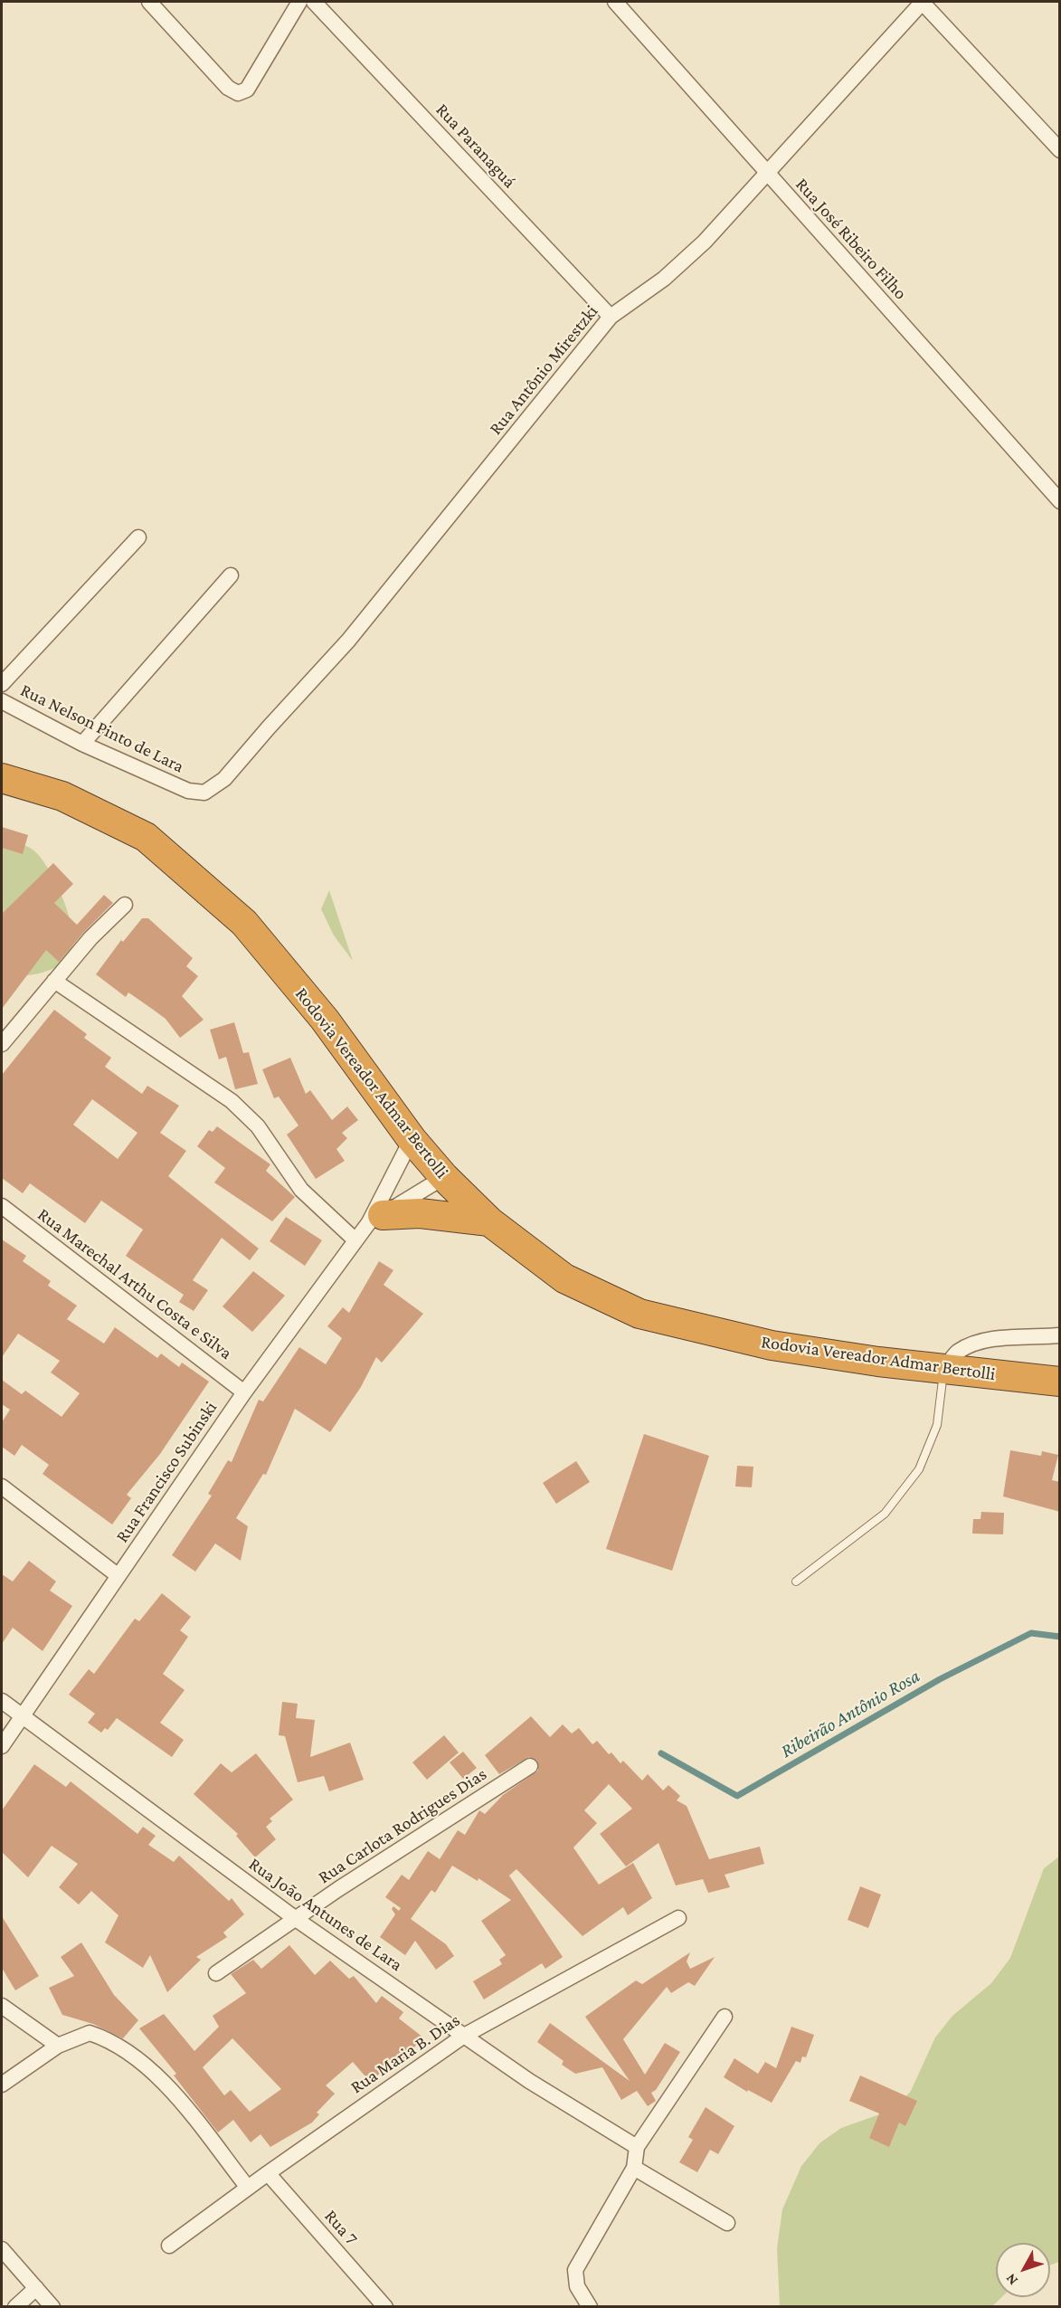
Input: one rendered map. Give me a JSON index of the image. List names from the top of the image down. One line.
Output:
{"streets":{"highway":["Rodovia Vereador Admar Bertolli"],"street":["Rua Paranaguá","Rua José Ribeiro Filho","Rua Antônio Mirestzki","Rua Nelson Pinto de Lara","Rua Marechal Arthu Costa e Silva","Rua Francisco Subinski","Rua Carlota Rodrigues Dias","Rua João Antunes de Lara","Rua Maria B. Dias","Rua 7"]},"crossings":[["Rua Paranaguá","Rua Antônio Mirestzki"],["Rua José Ribeiro Filho","Rua Antônio Mirestzki"],["Rua Antônio Mirestzki","Rua Nelson Pinto de Lara"],["Rodovia Vereador Admar Bertolli","Rua Francisco Subinski"],["Rua Marechal Arthu Costa e Silva","Rua Francisco Subinski"],["Rua Francisco Subinski","Rua João Antunes de Lara"],["Rua Carlota Rodrigues Dias","Rua João Antunes de Lara"],["Rua João Antunes de Lara","Rua Maria B. Dias"],["Rua Maria B. Dias","Rua 7"]],"water":["Ribeirão Antônio Rosa"],"north":"bottom left"}
